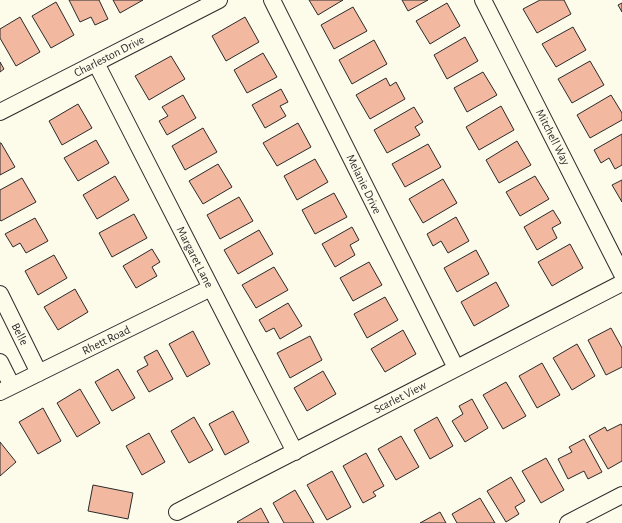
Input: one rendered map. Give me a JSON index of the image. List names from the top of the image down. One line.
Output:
{"streets":{"street":["Charleston Drive","Mitchell Way","Melanie Drive","Margaret Lane","Belle","Rhett Road","Scarlet View"]},"crossings":[["Charleston Drive","Margaret Lane"],["Melanie Drive","Scarlet View"],["Margaret Lane","Rhett Road"],["Margaret Lane","Scarlet View"],["Belle","Rhett Road"]]}
